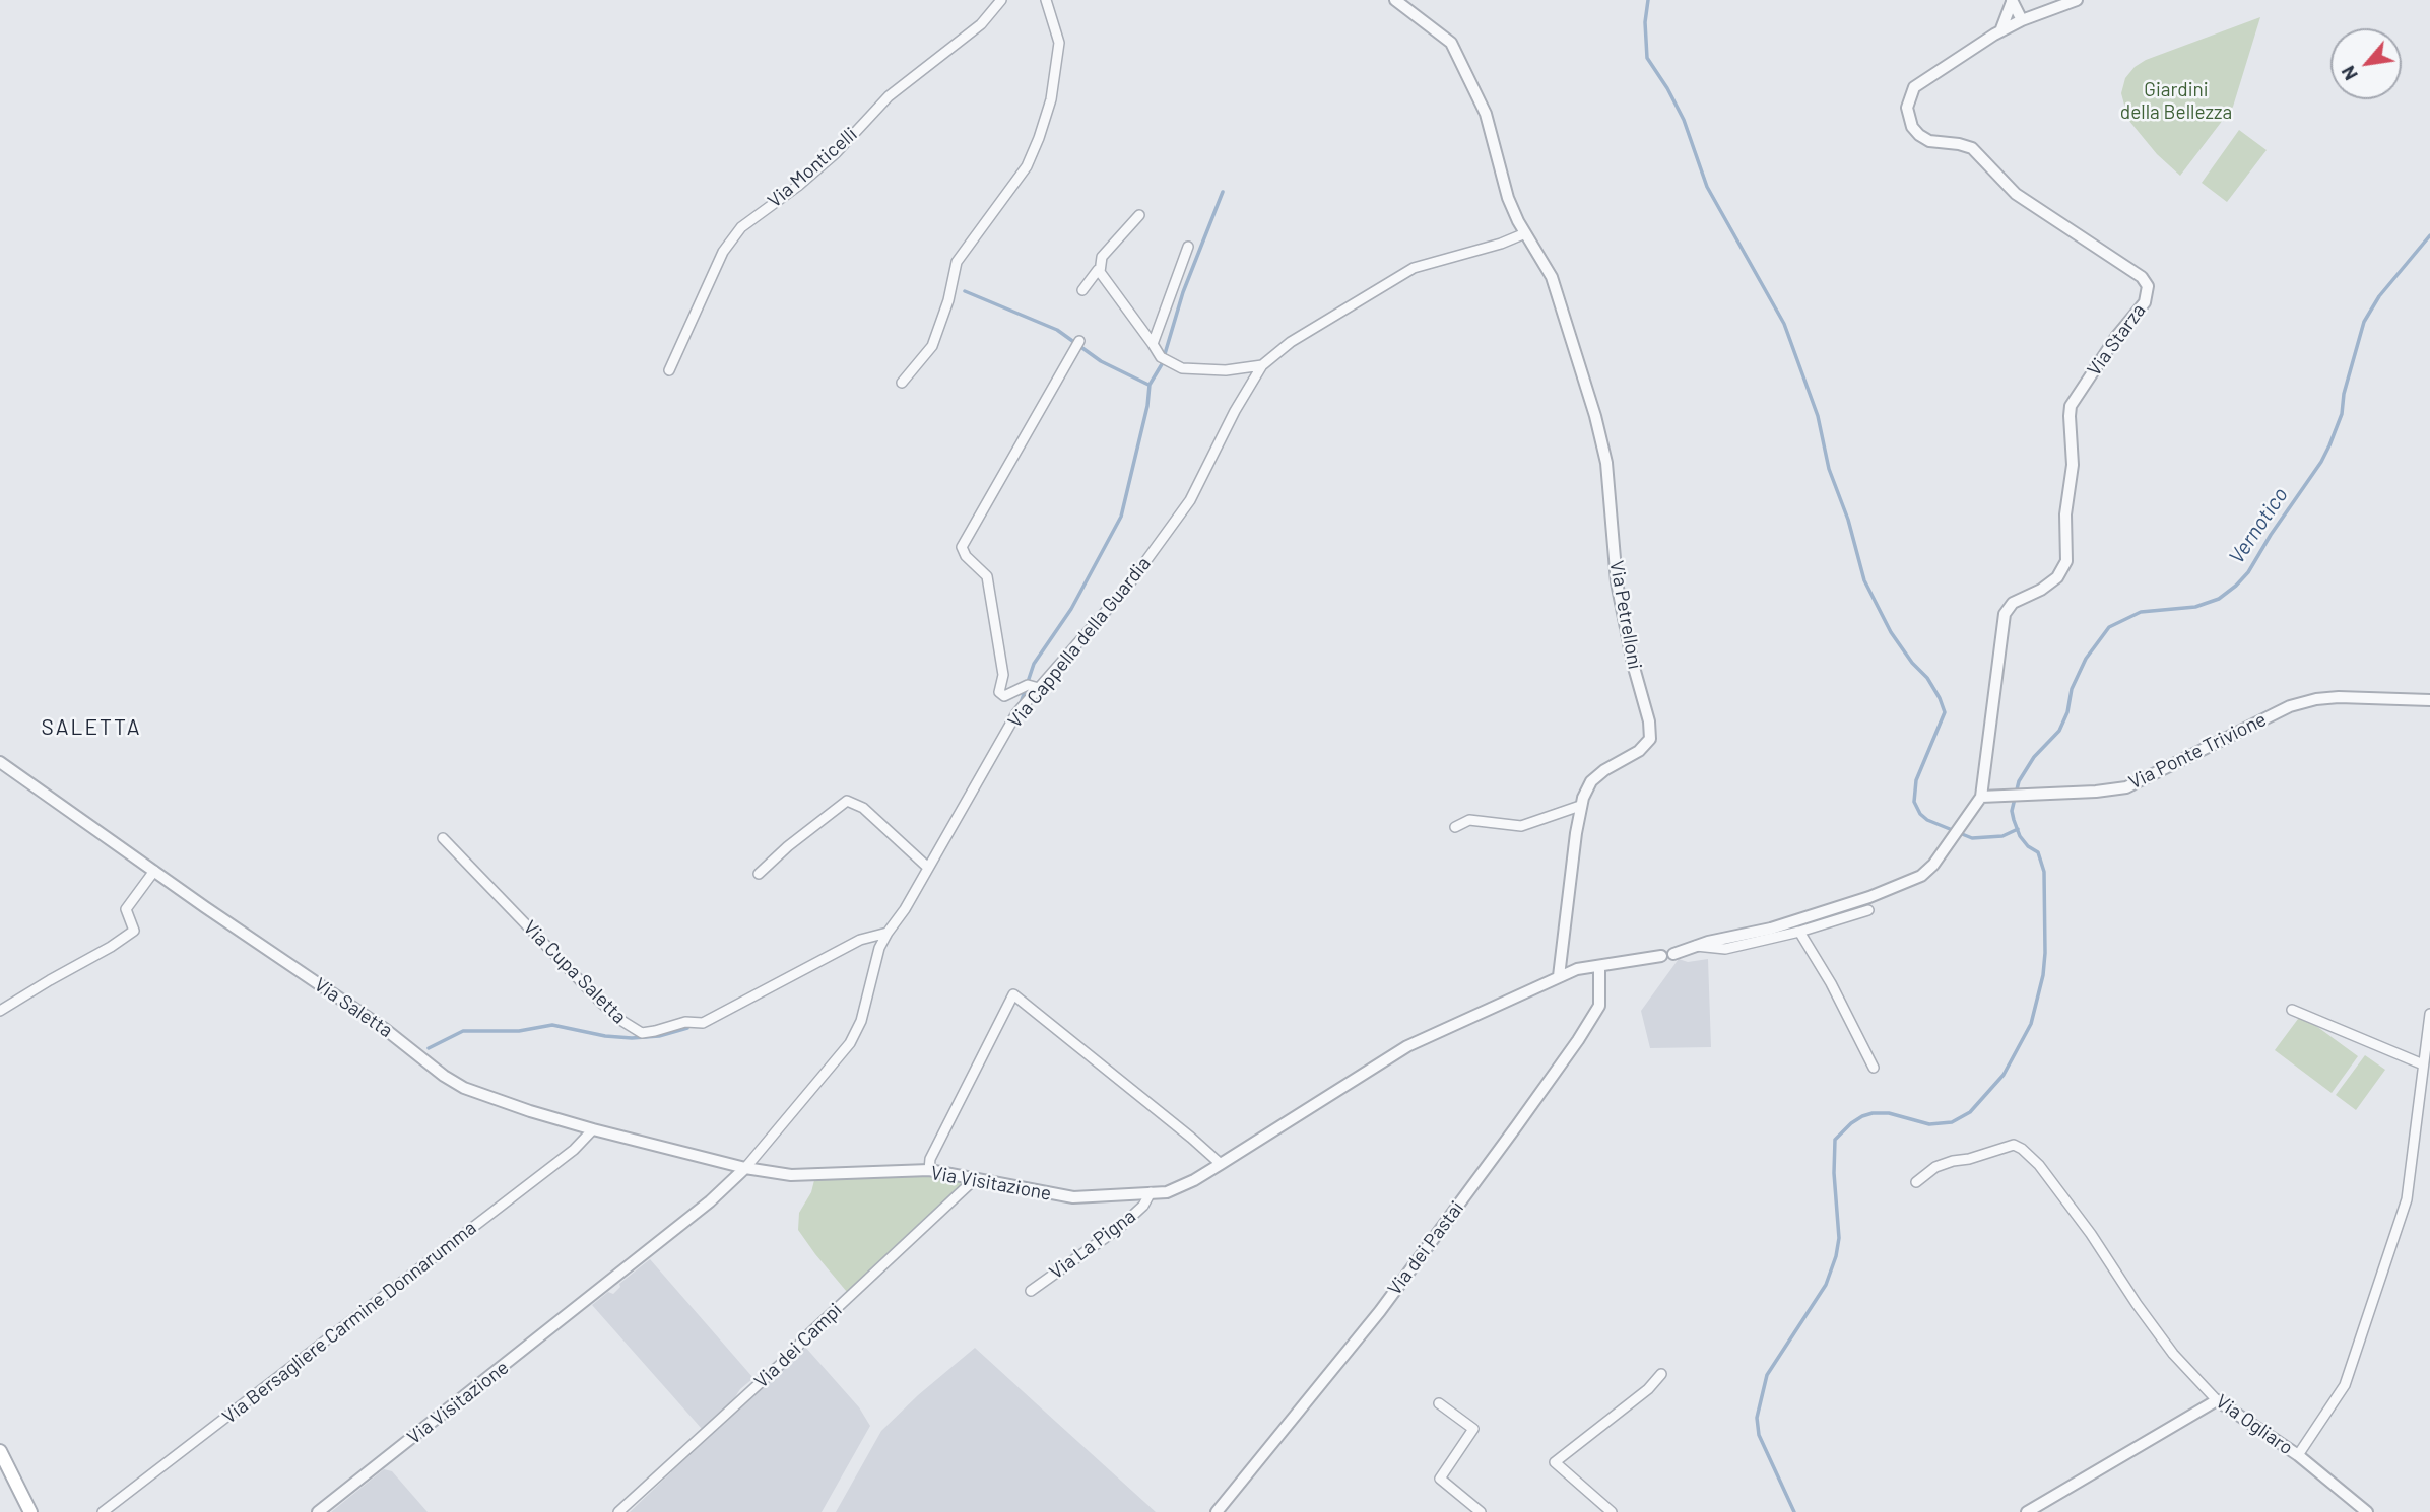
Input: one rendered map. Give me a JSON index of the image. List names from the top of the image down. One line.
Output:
{"streets":{"street":["Via Monticelli","Via Starza","Via Petrelloni","Via Cappella della Guardia","Via Ponte Trivione","Via Cupa Saletta","Via Saletta","Via Visitazione","Via La Pigna","Via dei Pastai","Via Bersagliere Carmine Donnarumma","Via dei Campi","Via Ogliaro"]},"crossings":[["Via Starza","Via Ponte Trivione"],["Via Petrelloni","Via Cappella della Guardia"],["Via Petrelloni","Via Visitazione"],["Via Cappella della Guardia","Via Cupa Saletta"],["Via Cappella della Guardia","Via Saletta"],["Via Cappella della Guardia","Via Visitazione"],["Via Saletta","Via Visitazione"],["Via Saletta","Via Bersagliere Carmine Donnarumma"],["Via Visitazione","Via La Pigna"],["Via Visitazione","Via dei Pastai"],["Via Visitazione","Via dei Campi"]],"districts":["SALETTA"],"water":["Vernotico"],"parks":["Giardini della Bellezza"],"north":"bottom left"}
